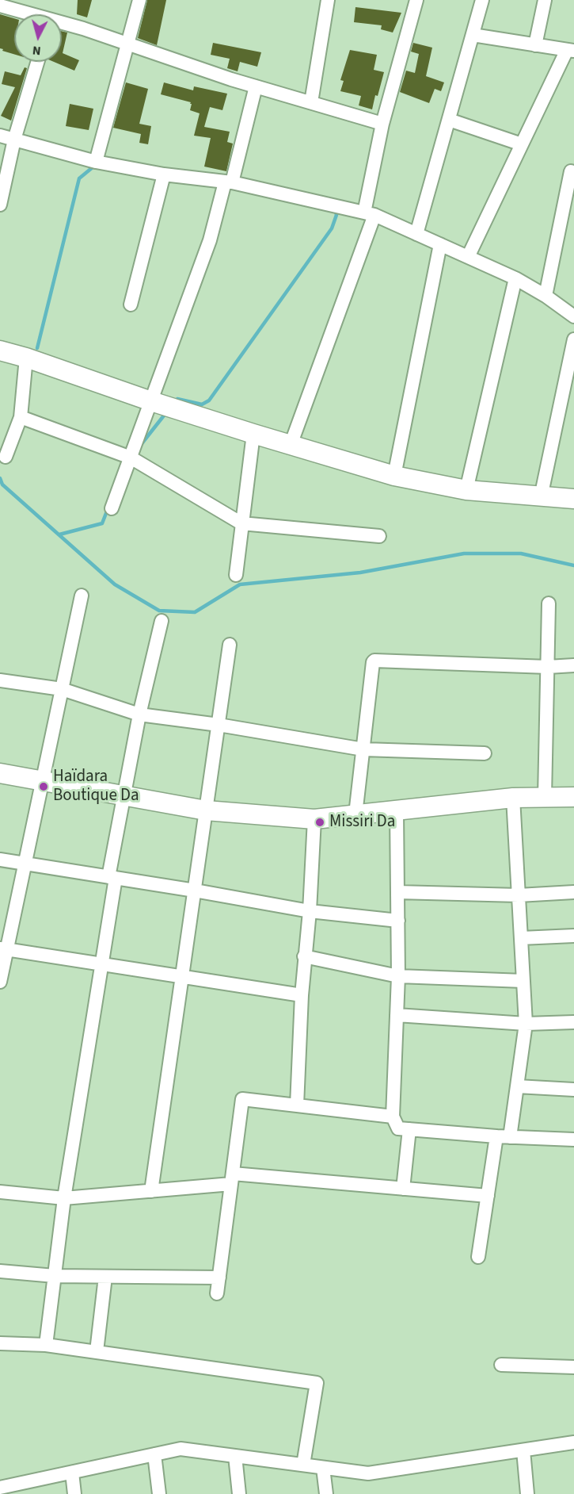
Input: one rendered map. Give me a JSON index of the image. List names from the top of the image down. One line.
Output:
{"places":["Haïdara Boutique Da","Missiri Da"],"north":"bottom"}
